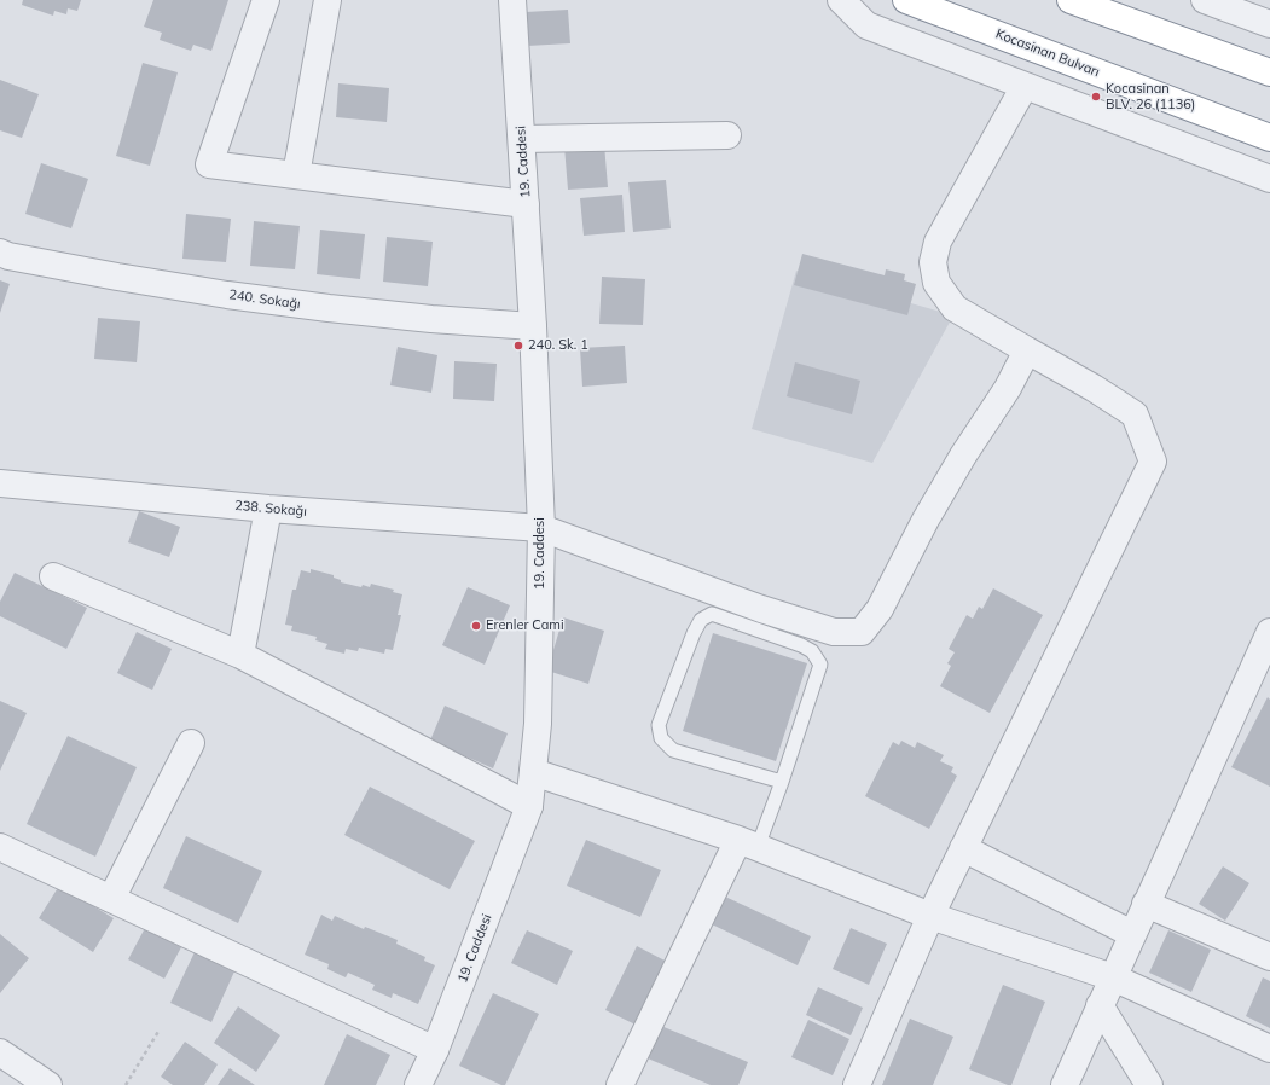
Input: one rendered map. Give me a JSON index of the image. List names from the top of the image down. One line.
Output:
{"streets":{"highway":["Kocasinan Bulvarı"],"street":["19. Caddesi","240. Sokağı","238. Sokağı"]},"crossings":[["19. Caddesi","240. Sokağı"],["19. Caddesi","238. Sokağı"]],"places":["Kocasinan BLV. 26 (1136)","240. Sk. 1","Erenler Cami"]}
